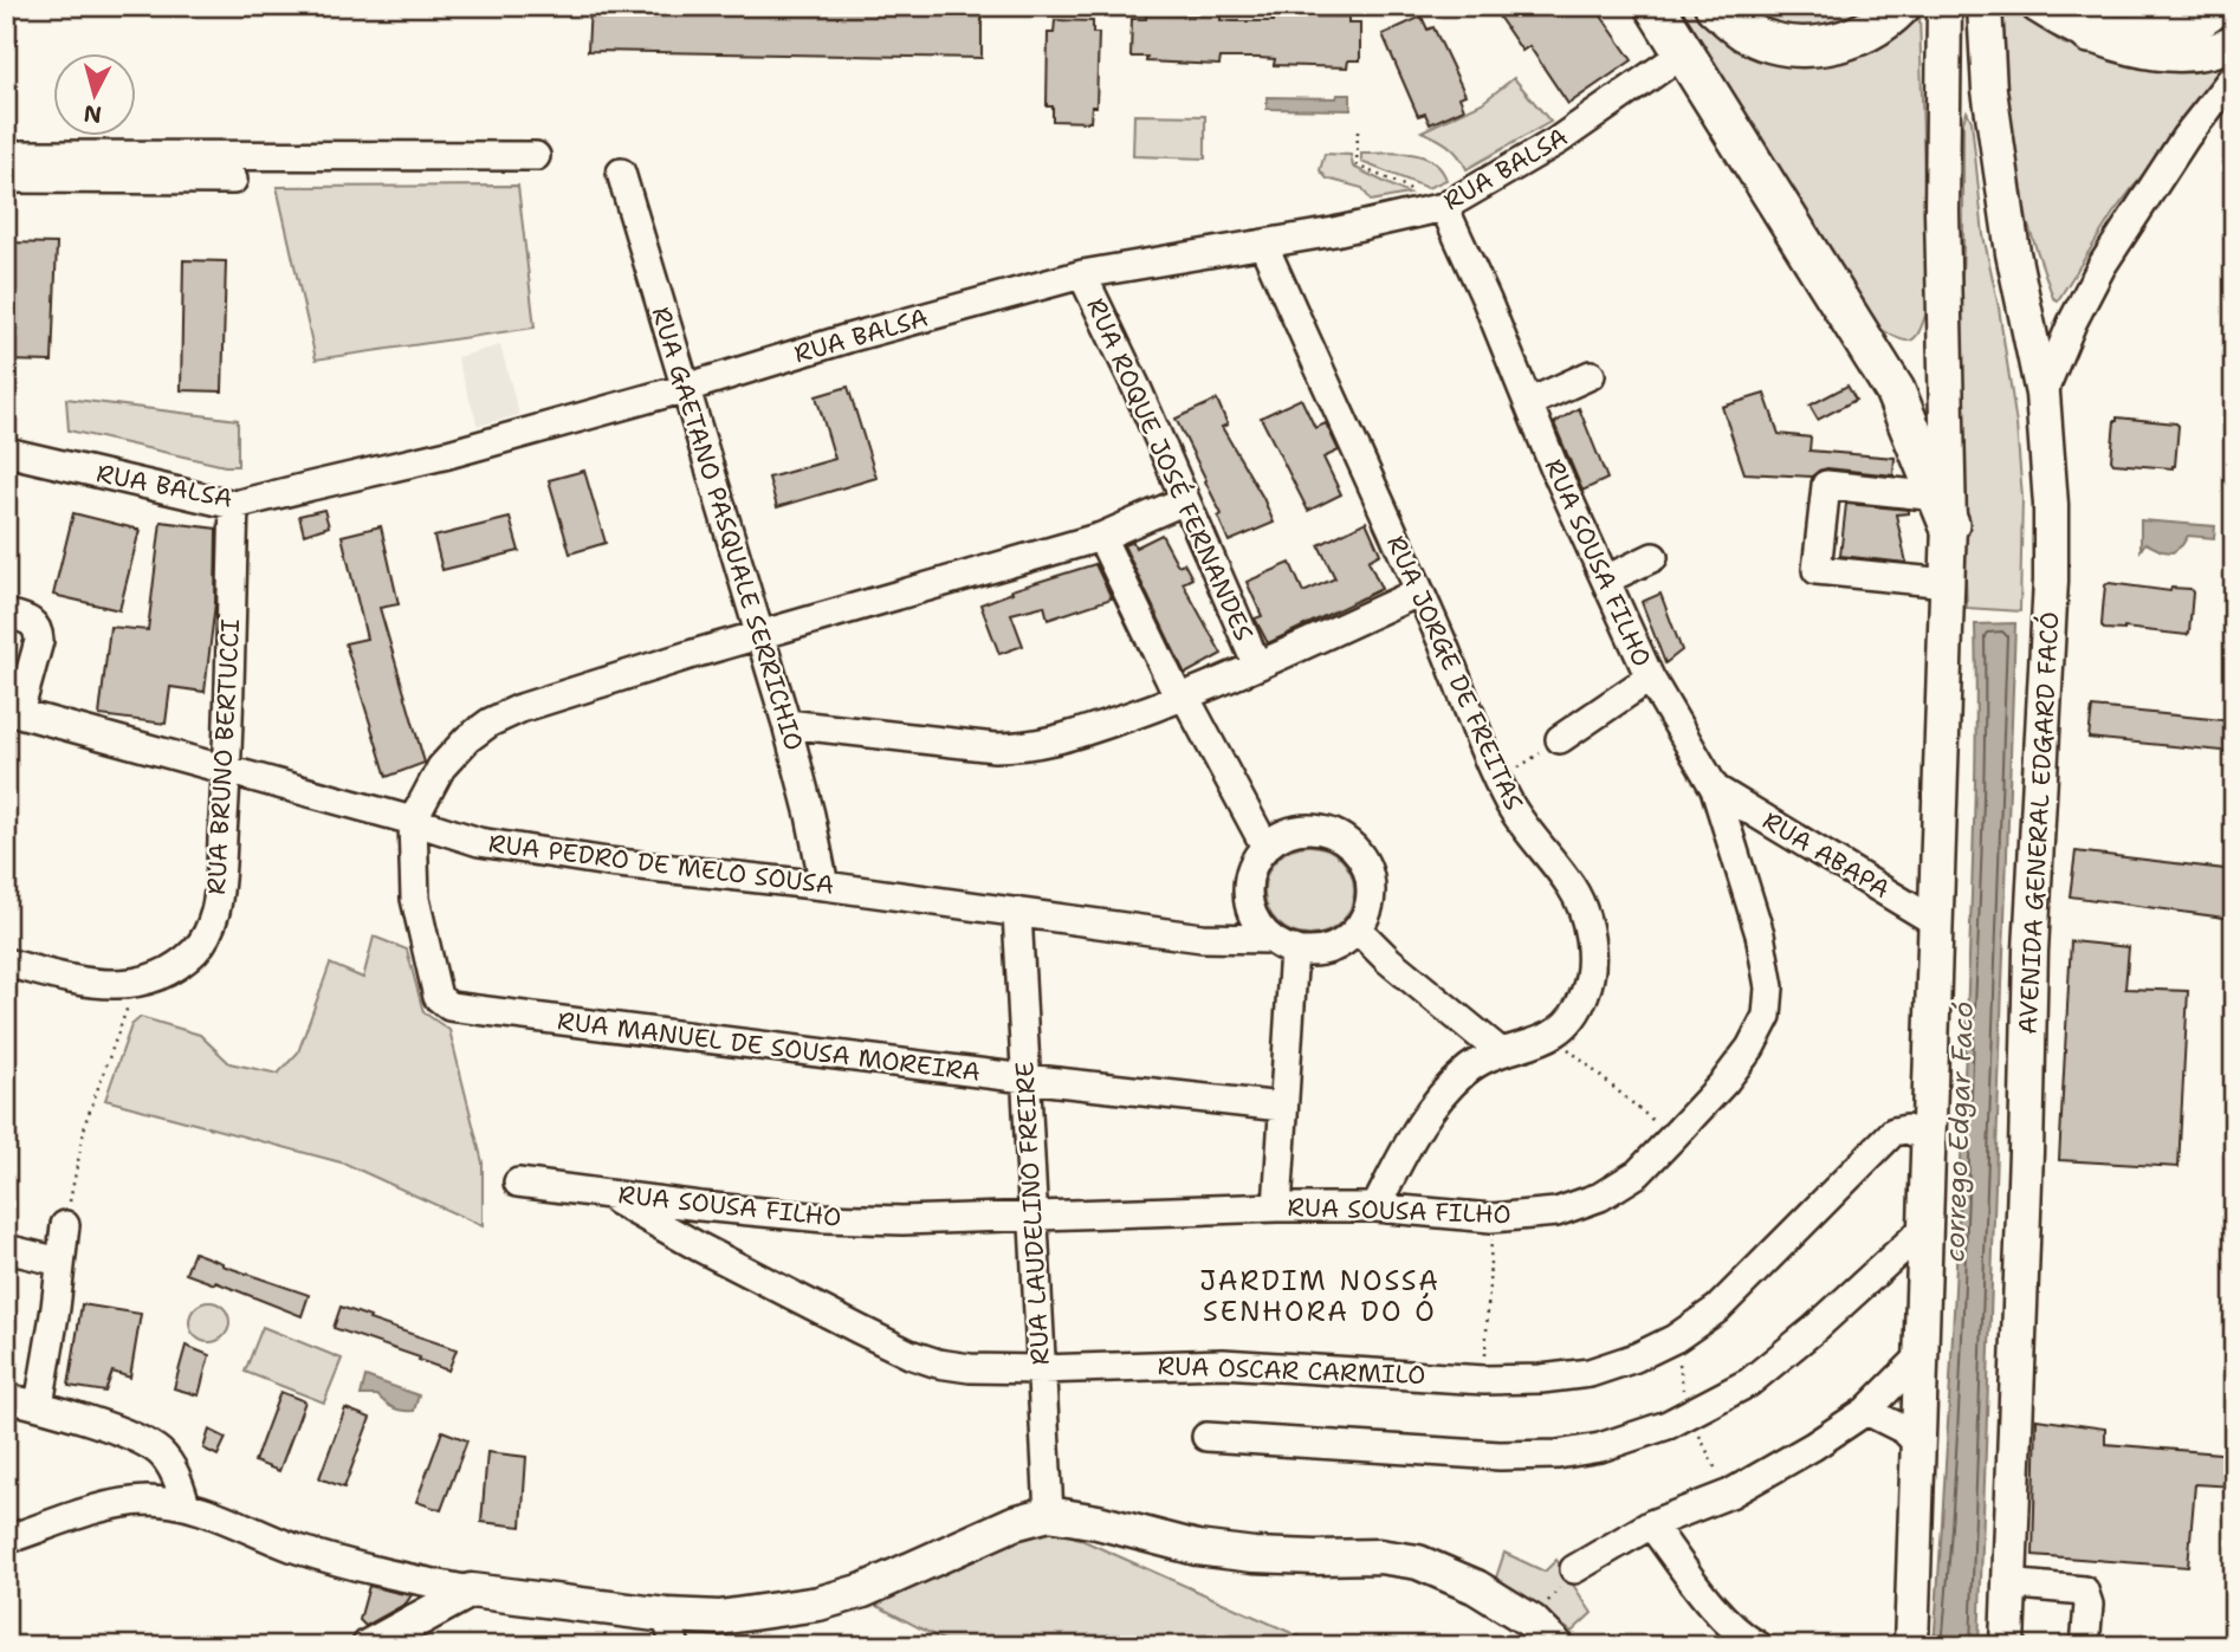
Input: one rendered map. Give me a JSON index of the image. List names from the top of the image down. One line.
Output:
{"streets":{"main road":["AVENIDA GENERAL EDGARD FACÓ"],"street":["RUA BALSA","RUA ROQUE JOSÉ FERNANDES","RUA GAETANO PASQUALE SERRICHIO","RUA SOUSA FILHO","RUA JORGE DE FREITAS","RUA BRUNO BERTUCCI","RUA ABAPA","RUA PEDRO DE MELO SOUSA","RUA MANUEL DE SOUSA MOREIRA","RUA LAUDELINO FREIRE","RUA OSCAR CARMILO"]},"crossings":[["RUA BALSA","RUA ROQUE JOSÉ FERNANDES"],["RUA BALSA","RUA GAETANO PASQUALE SERRICHIO"],["RUA BALSA","RUA SOUSA FILHO"],["RUA BALSA","RUA JORGE DE FREITAS"],["RUA BALSA","RUA BRUNO BERTUCCI"],["RUA GAETANO PASQUALE SERRICHIO","RUA PEDRO DE MELO SOUSA"],["RUA SOUSA FILHO","RUA ABAPA"],["RUA SOUSA FILHO","RUA LAUDELINO FREIRE"],["RUA SOUSA FILHO","RUA OSCAR CARMILO"],["RUA BRUNO BERTUCCI","RUA PEDRO DE MELO SOUSA"],["RUA PEDRO DE MELO SOUSA","RUA MANUEL DE SOUSA MOREIRA"],["RUA PEDRO DE MELO SOUSA","RUA LAUDELINO FREIRE"],["RUA MANUEL DE SOUSA MOREIRA","RUA LAUDELINO FREIRE"],["RUA LAUDELINO FREIRE","RUA OSCAR CARMILO"]],"districts":["JARDIM NOSSA SENHORA DO Ó"],"water":["corrego Edgar Facó"],"north":"bottom"}
